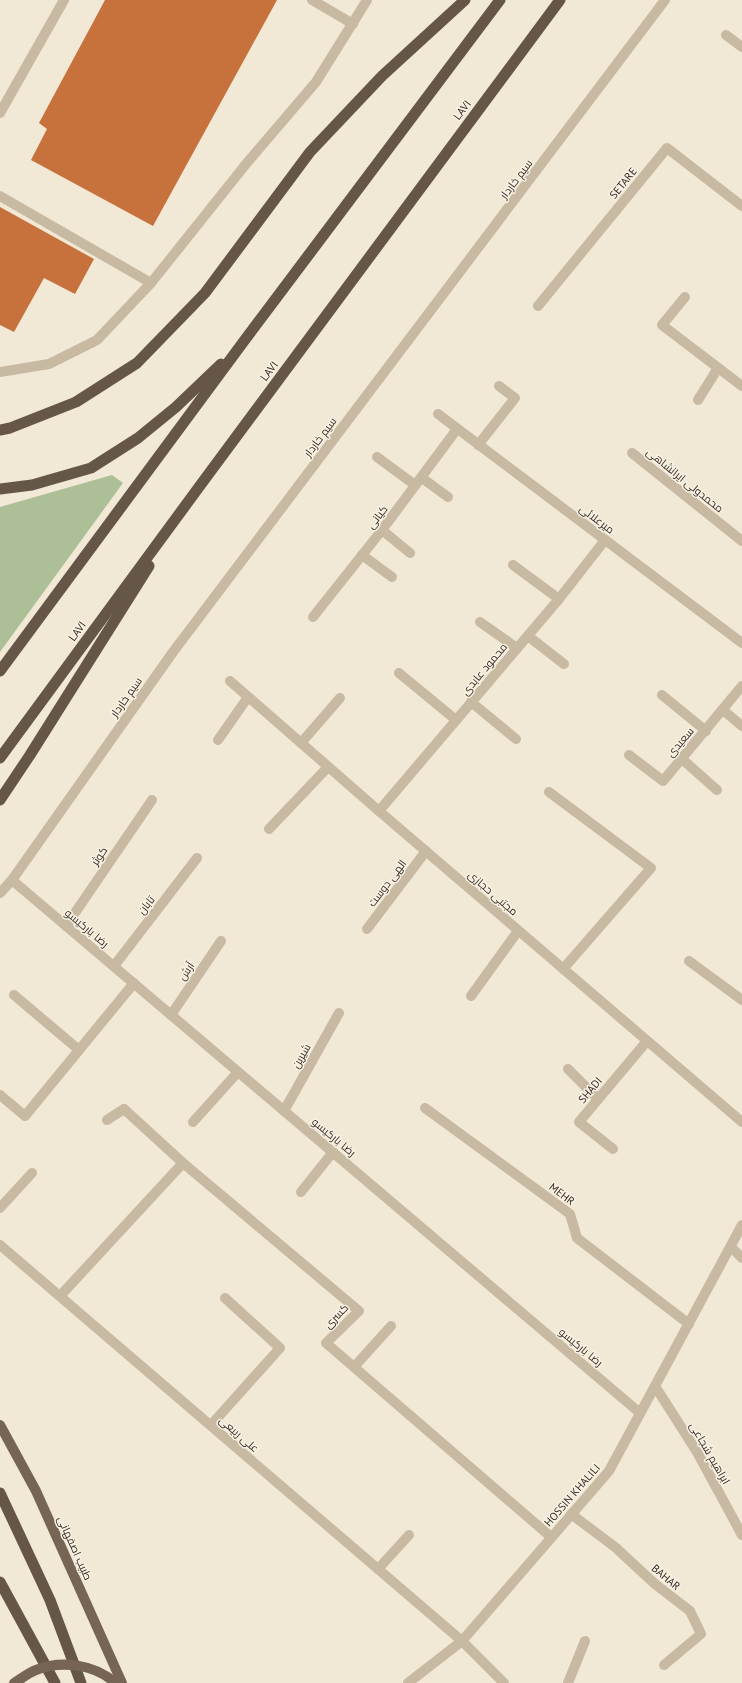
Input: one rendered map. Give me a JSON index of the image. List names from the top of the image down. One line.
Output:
{"streets":{"highway":["LAVI"],"main road":["طبیب اصفهانی"],"street":["سیم خاردار","SETARE","محمدولی ایرانشاهی","کیانی","میرعلائی","محمود عابدی","سعیدی","کوثر","الهی دوست","مجتبی حجازی","تابان","رضا بارکیسو","آرش","شیرین","SHADI","MEHR","کسری","علی ربیعی","ابراهیم شجاعی","HOSSIN KHALILI","BAHAR"]},"crossings":[["سیم خاردار","رضا بارکیسو"],["کیانی","میرعلائی"],["میرعلائی","محمود عابدی"],["محمود عابدی","مجتبی حجازی"],["کوثر","رضا بارکیسو"],["الهی دوست","مجتبی حجازی"],["مجتبی حجازی","SHADI"],["تابان","رضا بارکیسو"],["رضا بارکیسو","آرش"],["رضا بارکیسو","شیرین"],["رضا بارکیسو","HOSSIN KHALILI"],["MEHR","HOSSIN KHALILI"],["کسری","HOSSIN KHALILI"],["علی ربیعی","HOSSIN KHALILI"],["ابراهیم شجاعی","HOSSIN KHALILI"],["HOSSIN KHALILI","BAHAR"]]}
